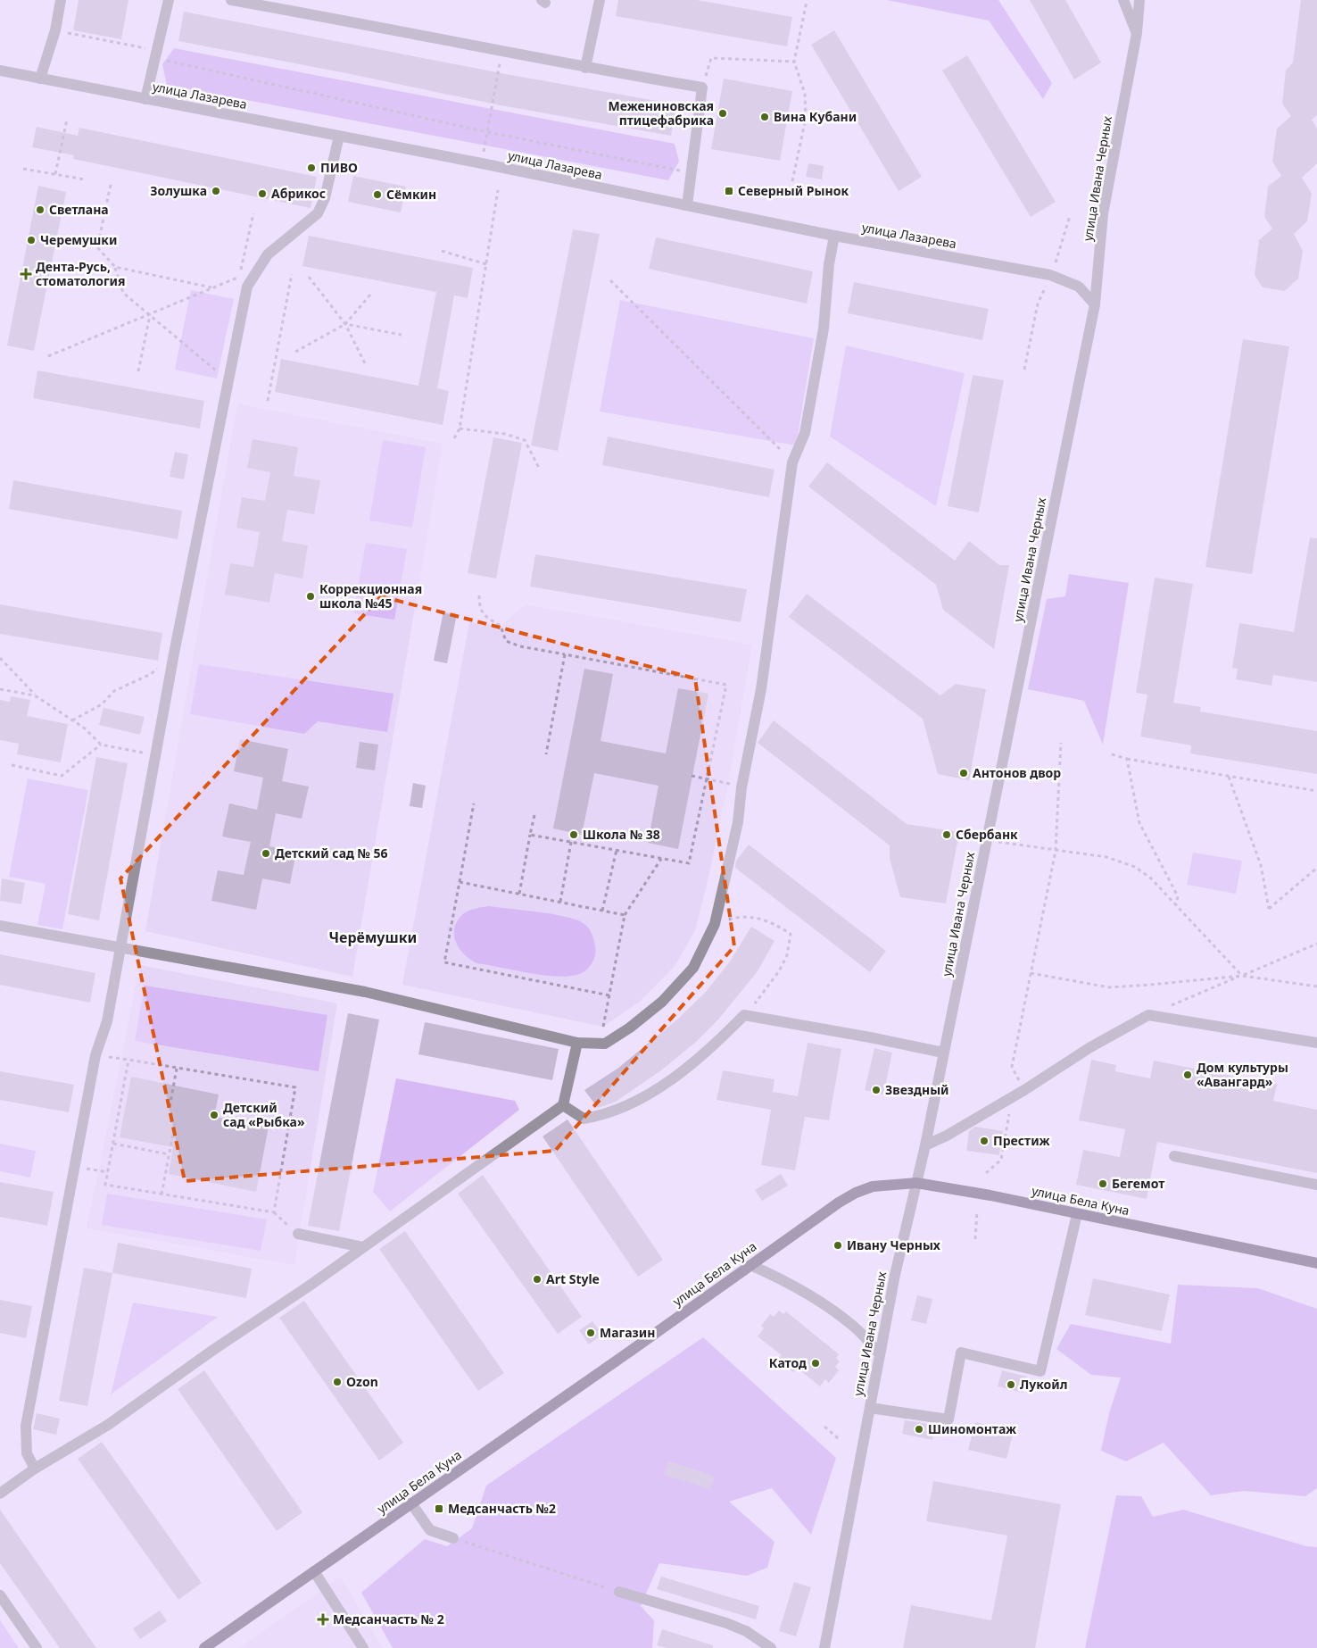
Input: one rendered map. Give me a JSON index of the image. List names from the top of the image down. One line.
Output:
{"streets":{"main road":["улица Бела Куна"],"street":["улица Лазарева","улица Ивана Черных"]},"crossings":[["улица Лазарева","улица Ивана Черных"],["улица Ивана Черных","улица Бела Куна"]],"districts":["Черёмушки"],"places":{"other":["Межениновская птицефабрика","Вина Кубани","ПИВО","Золушка","Абрикос","Сёмкин","Светлана","Черемушки","Коррекционная школа №45","Антонов двор","Школа № 38","Сбербанк","Детский сад № 56","Дом культуры «Авангард»","Звездный","Детский сад «Рыбка»","Престиж","Бегемот","Ивану Черных","Art Style","Магазин","Катод","Ozon","Лукойл","Шиномонтаж"],"transit":["Северный Рынок","Медсанчасть №2"],"health":["Дента-Русь, стоматология","Медсанчасть № 2"]}}
